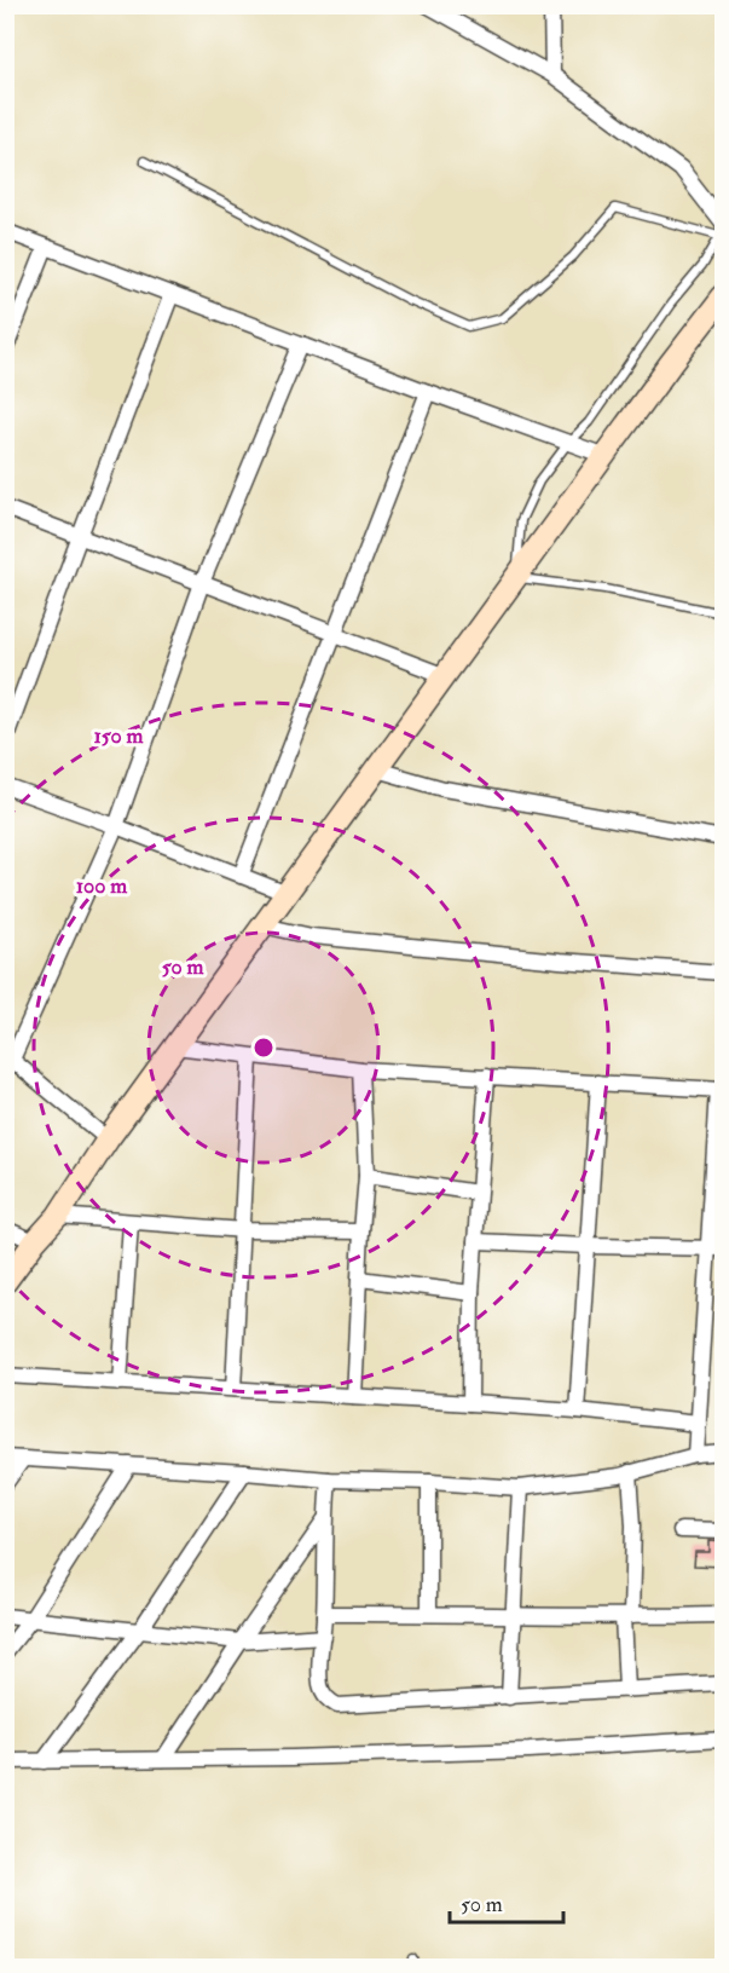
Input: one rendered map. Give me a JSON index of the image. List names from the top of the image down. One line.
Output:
{"scale_bar":"50 m","rings":["150 m","100 m","50 m"]}
